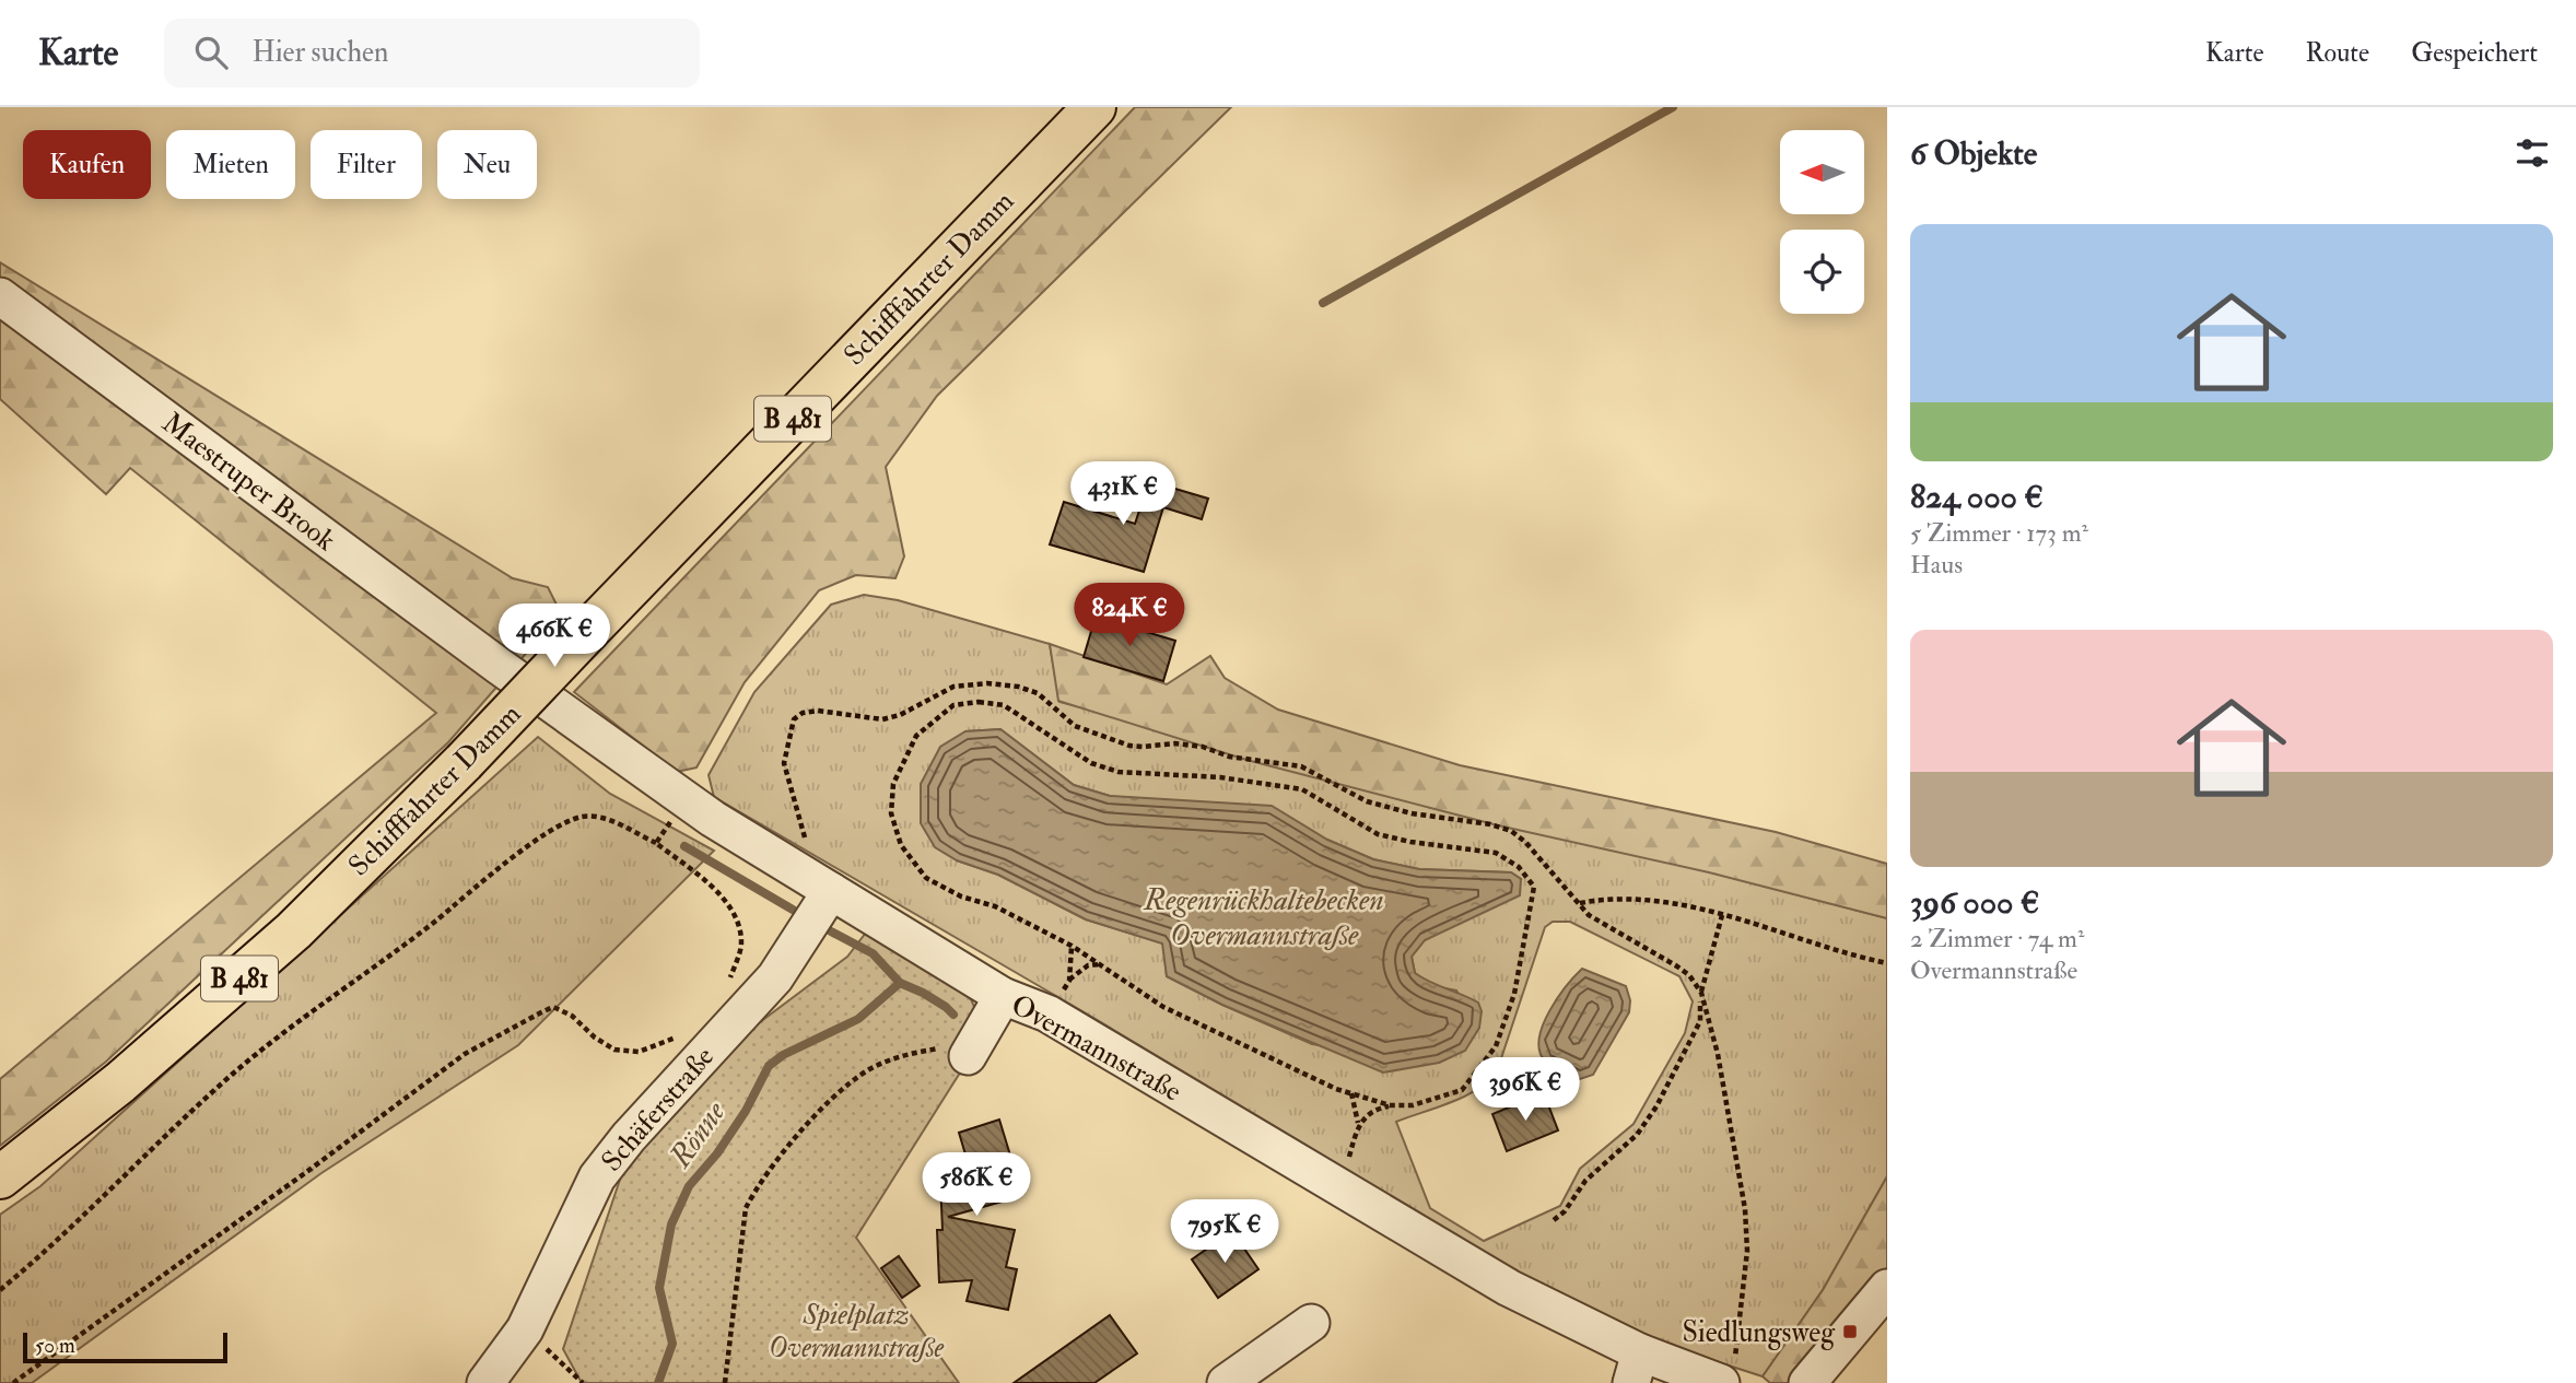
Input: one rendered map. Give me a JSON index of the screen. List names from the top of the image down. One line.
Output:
{"streets":{"main road":["Schifffahrter Damm","B 481"],"street":["Maestruper Brook","Overmannstraße","Schäferstraße"]},"crossings":[["Maestruper Brook","Overmannstraße"],["Overmannstraße","Schäferstraße"]],"water":["Regenrückhaltebecken Overmannstraße","Rönne"],"parks":["Spielplatz Overmannstraße"],"places":{"transit":["Siedlungsweg"]},"scale_bar":"50 m","north":"left","page":{"header":"Karte","search":"Hier suchen","nav":["Karte","Route","Gespeichert"],"heading":"6 Objekte","chip":["Kaufen","Mieten","Filter","Neu"],"list":[{"name":"824 000 €","note":"5 Zimmer · 173 m² · Haus"},{"name":"396 000 €","note":"2 Zimmer · 74 m² · Overmannstraße"}],"price":["431K €","824K €","466K €","396K €","586K €","795K €"],"scale":"50 m"}}
